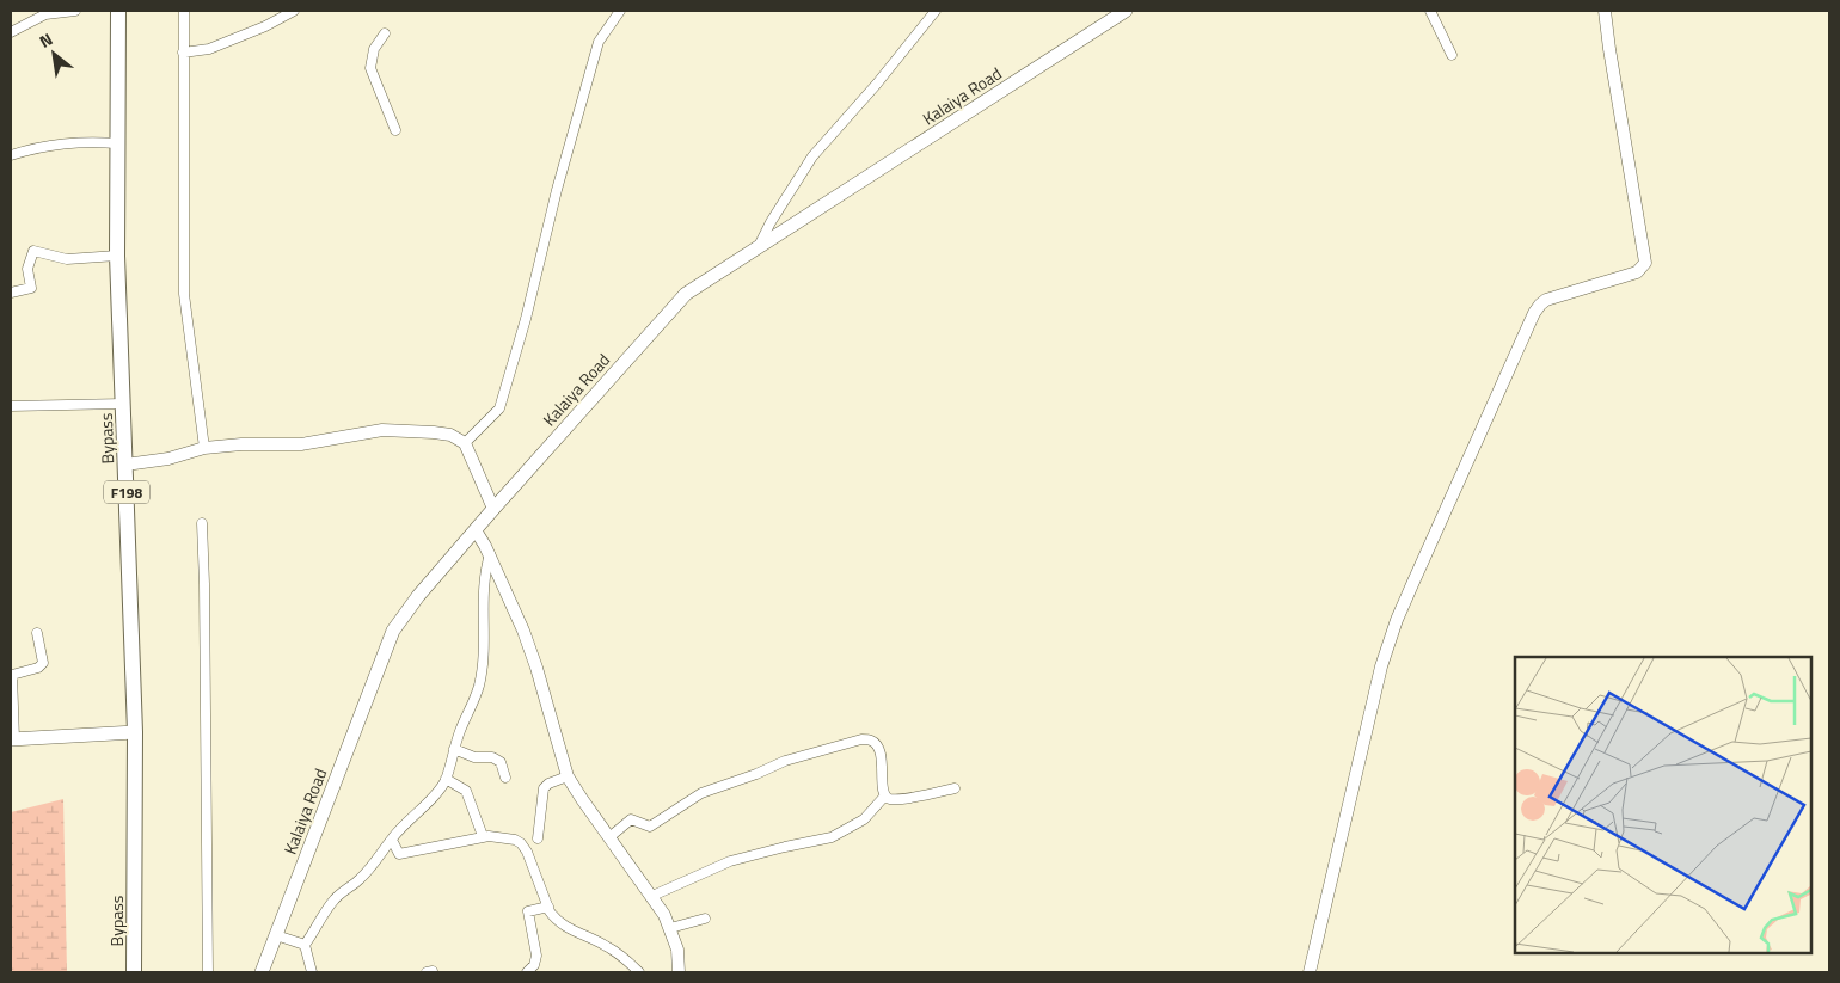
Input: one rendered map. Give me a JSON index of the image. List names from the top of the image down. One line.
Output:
{"streets":{"main road":["Kalaiya Road","Bypass","F198"]},"north":"top left"}
